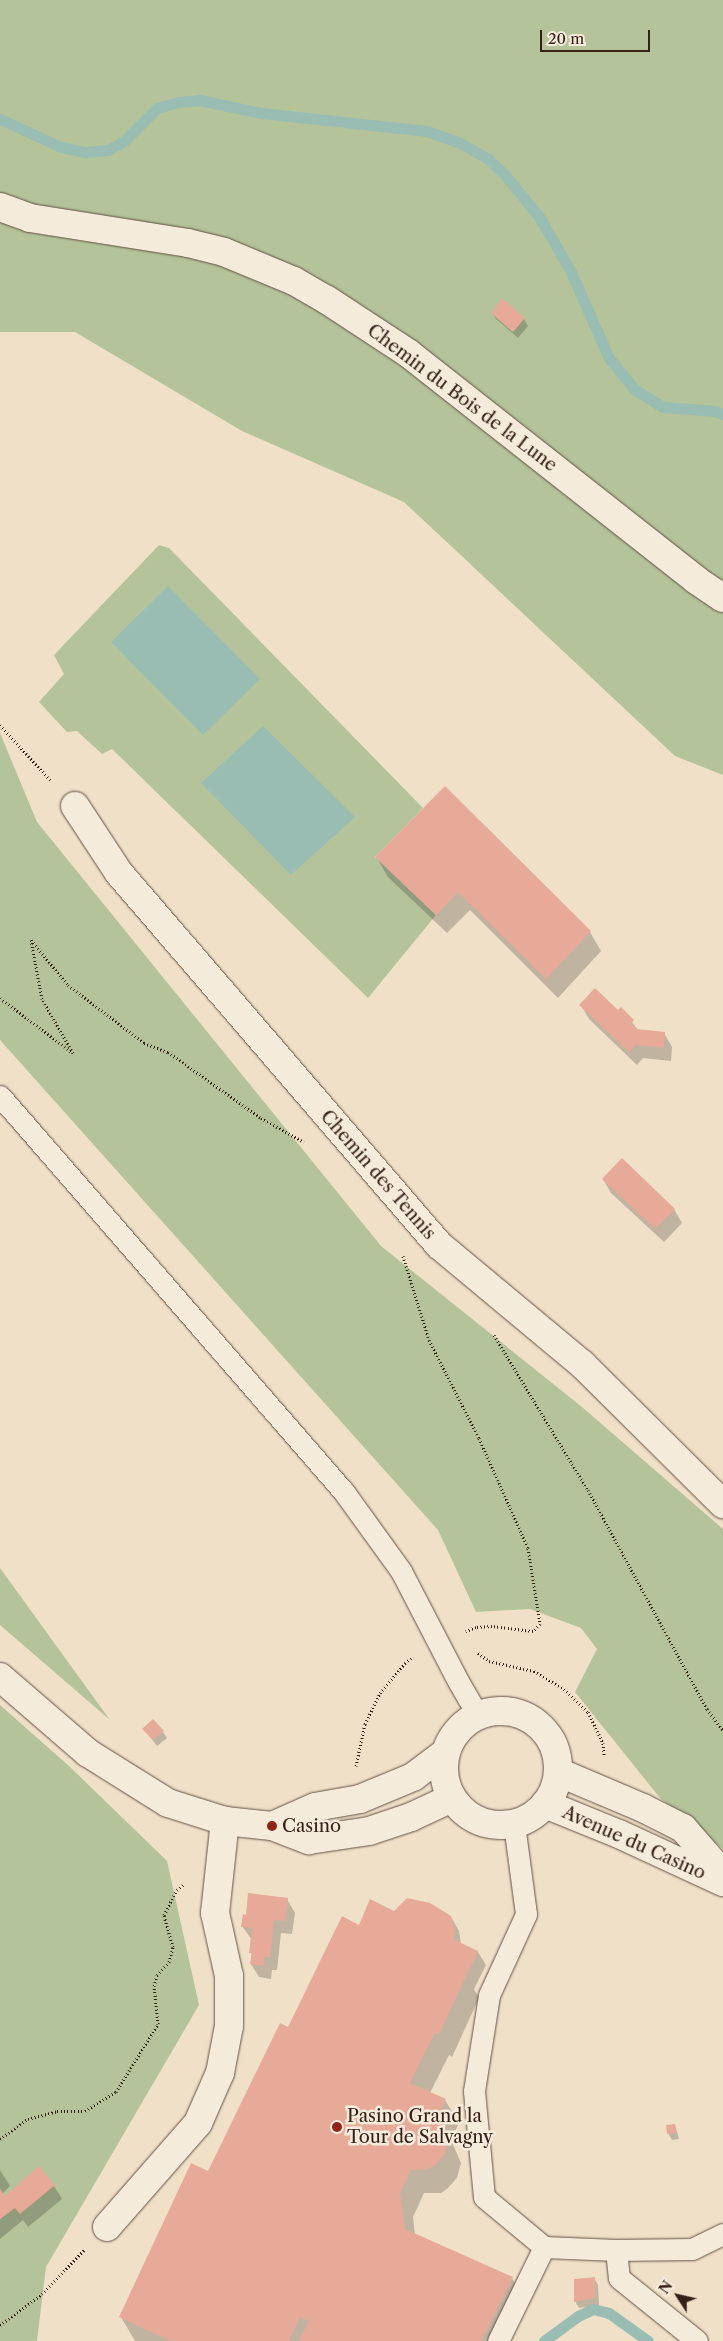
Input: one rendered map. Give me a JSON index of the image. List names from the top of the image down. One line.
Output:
{"streets":{"street":["Chemin du Bois de la Lune","Chemin des Tennis","Avenue du Casino"]},"places":["Casino","Pasino Grand la Tour de Salvagny"],"scale_bar":"20 m","north":"top left"}
